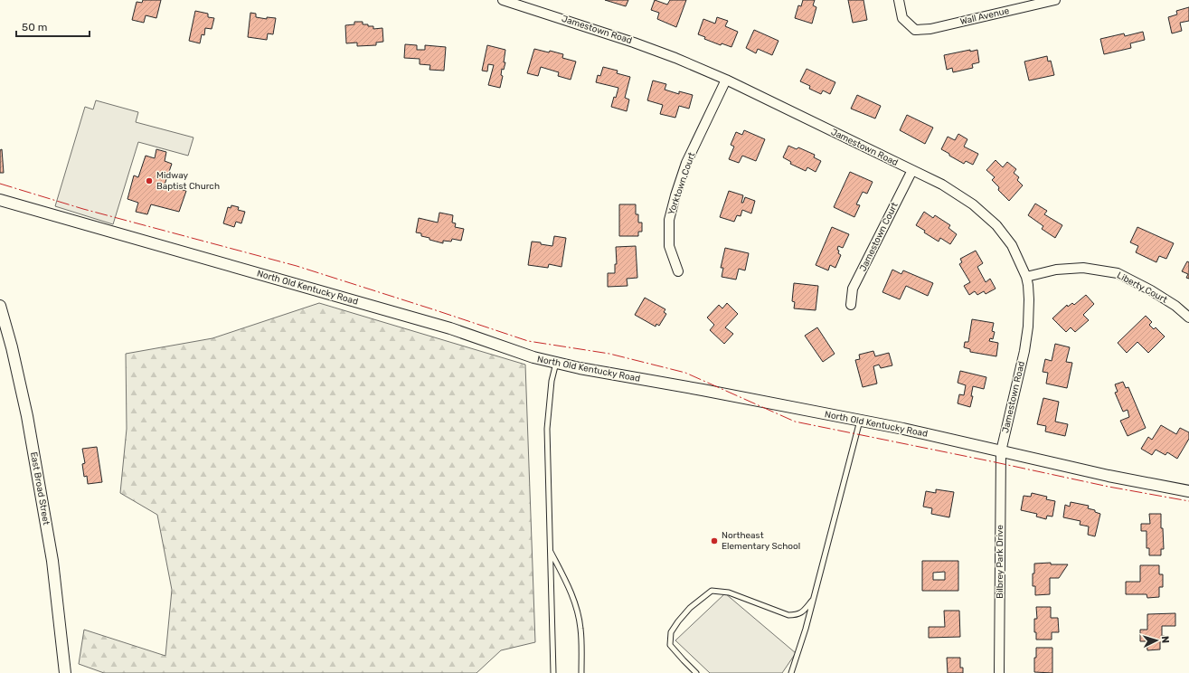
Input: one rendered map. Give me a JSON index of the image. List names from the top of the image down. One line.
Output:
{"streets":{"street":["Wall Avenue","Jamestown Road","Yorktown Court","Jamestown Court","North Old Kentucky Road","Liberty Court","East Broad Street","Bilbrey Park Drive"]},"crossings":[["Jamestown Road","Yorktown Court"],["Jamestown Road","Jamestown Court"],["Jamestown Road","North Old Kentucky Road"],["Jamestown Road","Liberty Court"],["Jamestown Road","Bilbrey Park Drive"],["North Old Kentucky Road","Bilbrey Park Drive"]],"places":["Midway Baptist Church","Northeast Elementary School"],"scale_bar":"50 m","north":"right"}
